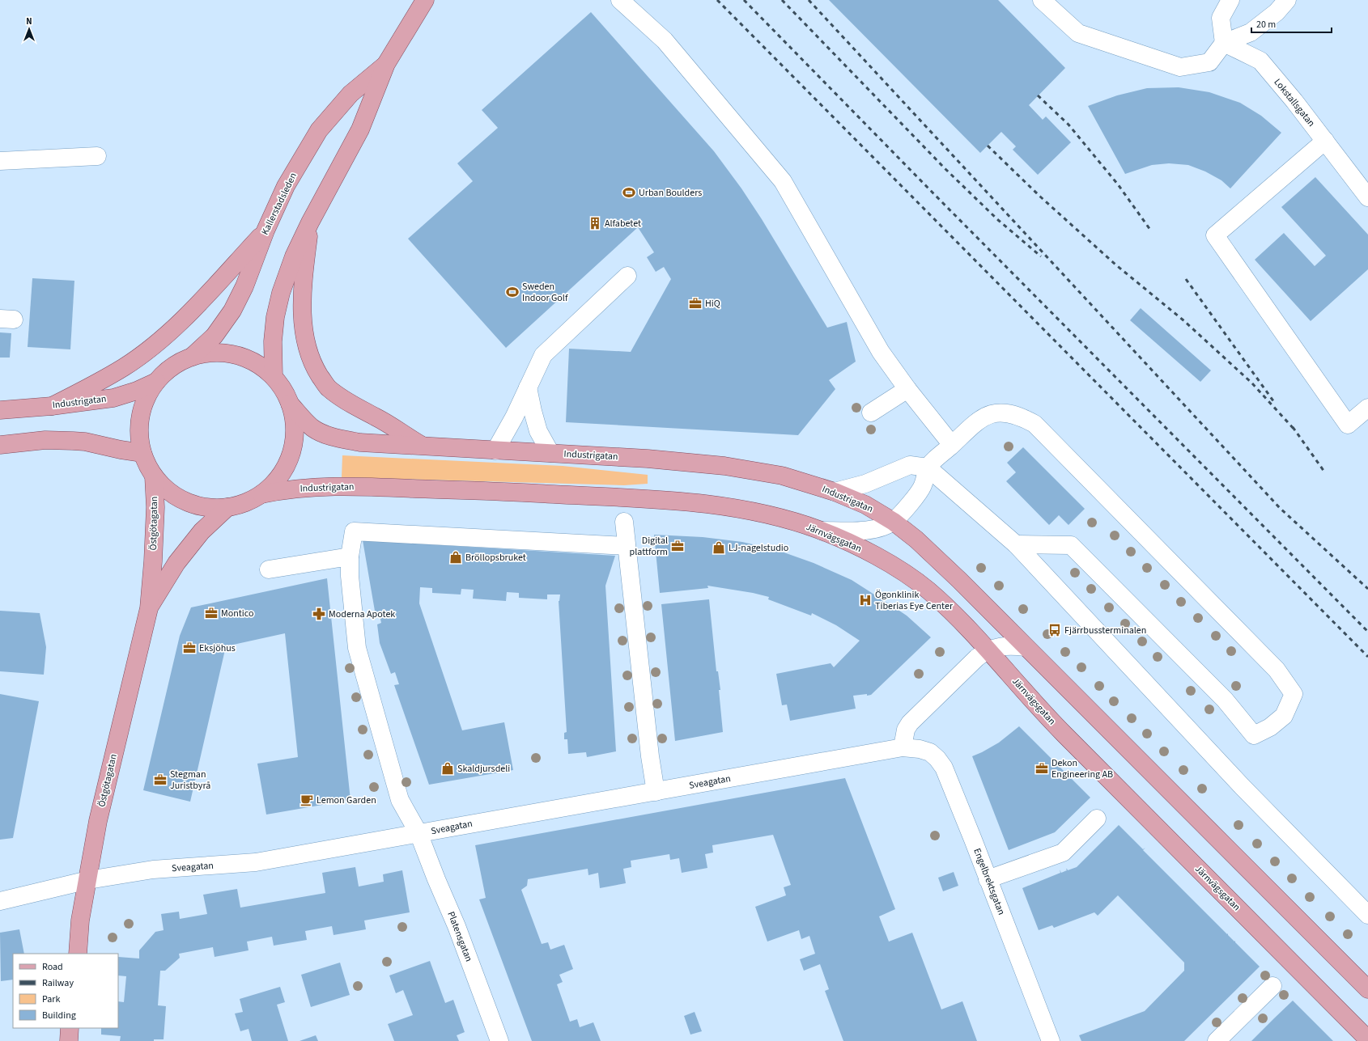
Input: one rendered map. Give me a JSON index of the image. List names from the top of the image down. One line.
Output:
{"streets":{"main road":["Kallerstadsleden","Industrigatan","Östgötagatan","Järnvägsgatan"],"street":["Lokstallsgatan","Sveagatan","Engelbrektsgatan","Platensgatan"]},"crossings":[["Industrigatan","Järnvägsgatan"],["Östgötagatan","Sveagatan"],["Sveagatan","Engelbrektsgatan"],["Sveagatan","Platensgatan"]],"places":{"sports":["Urban Boulders","Sweden Indoor Golf"],"building":["Alfabetet"],"office":["HiQ","Digital plattform","Montico","Eksjöhus","Dekon Engineering AB","Stegman Juristbyrå"],"shop":["LJ-nagelstudio","Bröllopsbruket","Skaldjursdeli"],"hospital":["Ögonklinik Tiberias Eye Center"],"pharmacy":["Moderna Apotek"],"bus stop":["Fjärrbussterminalen"],"cafe":["Lemon Garden"]},"legend":["Road","Railway","Park","Building"],"scale_bar":"20 m","north":"top"}
